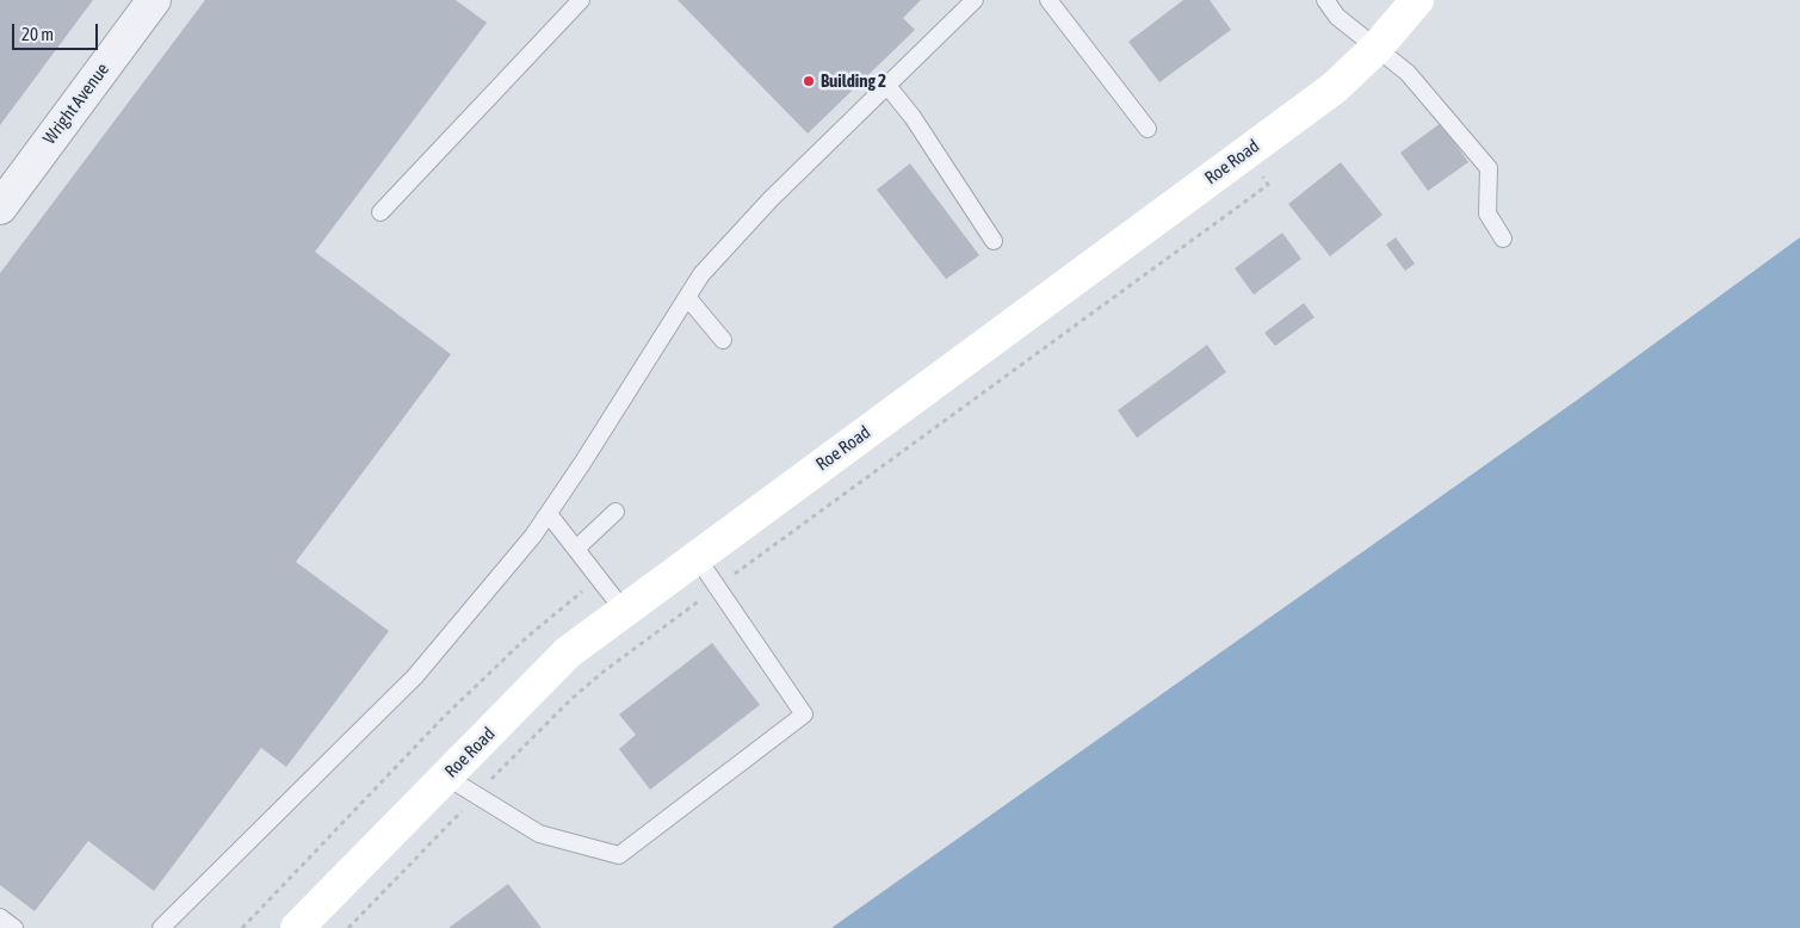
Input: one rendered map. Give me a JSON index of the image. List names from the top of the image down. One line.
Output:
{"streets":{"main road":["Roe Road"],"street":["Wright Avenue"]},"places":["Building 2"],"scale_bar":"20 m"}
